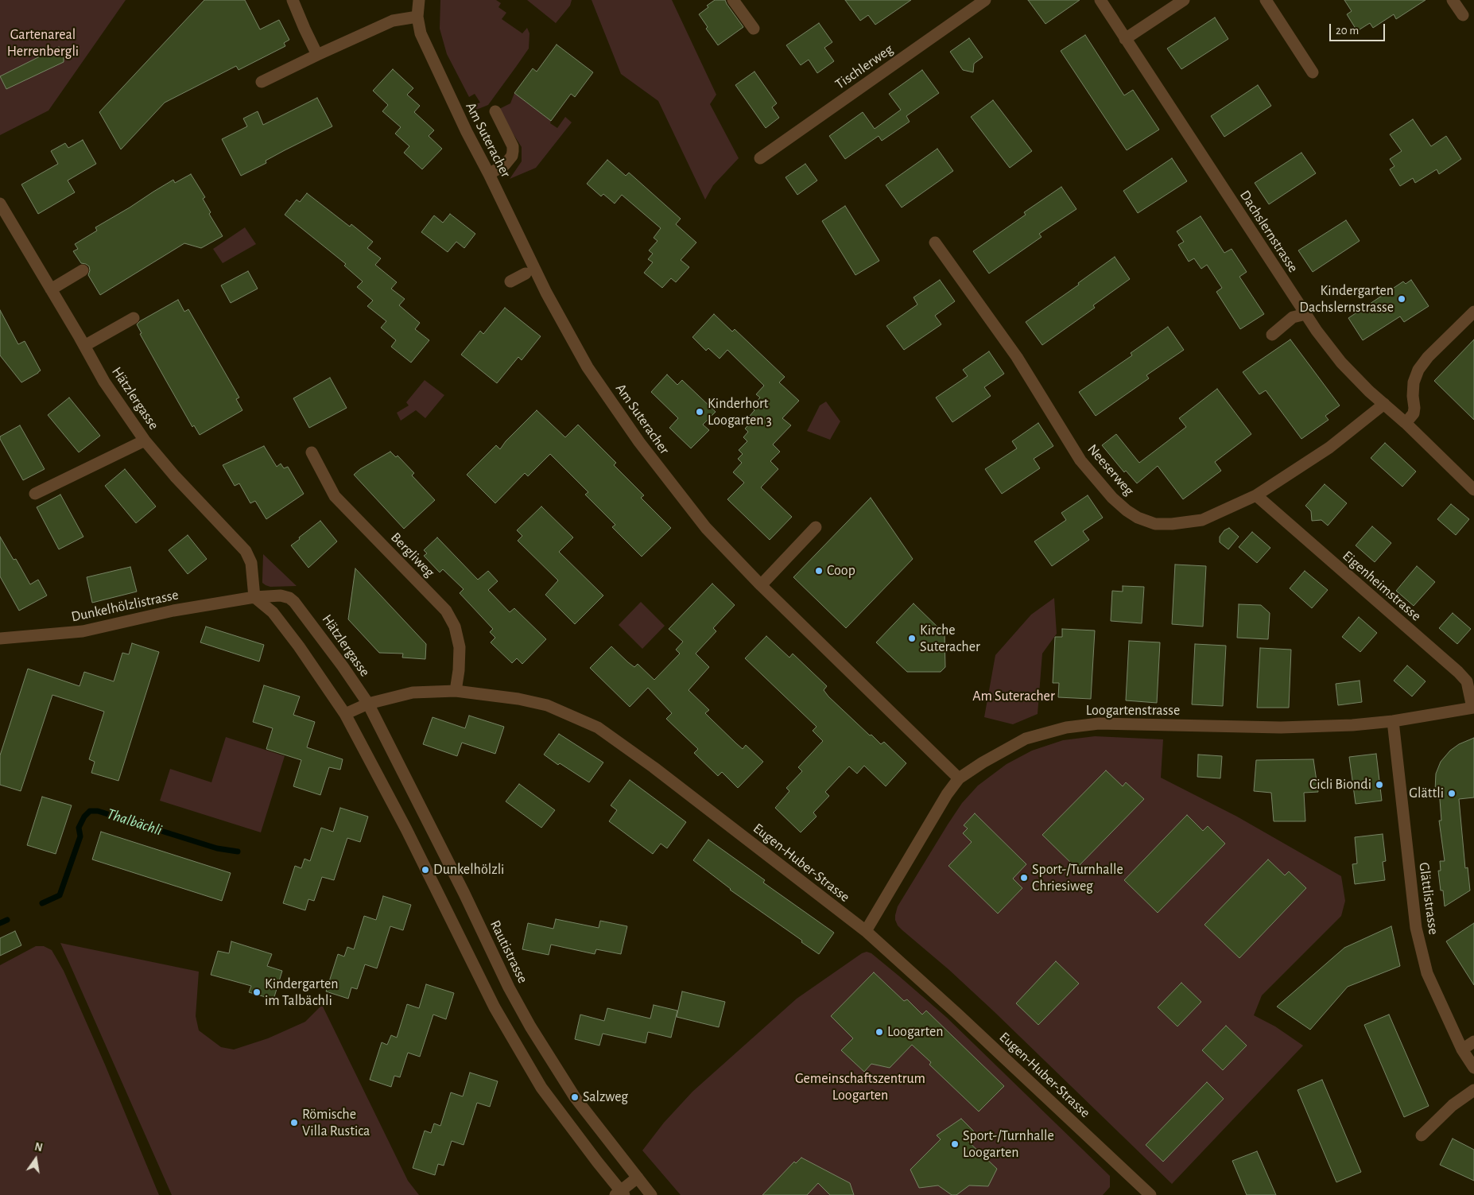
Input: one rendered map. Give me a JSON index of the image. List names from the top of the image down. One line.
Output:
{"streets":{"street":["Tischlerweg","Am Suteracher","Dachslernstrasse","Hätzlergasse","Neeserweg","Bergliweg","Eigenheimstrasse","Dunkelhölzlistrasse","Loogartenstrasse","Eugen-Huber-Strasse","Glättlistrasse","Rautistrasse"]},"crossings":[["Am Suteracher","Loogartenstrasse"],["Dachslernstrasse","Neeserweg"],["Hätzlergasse","Dunkelhölzlistrasse"],["Hätzlergasse","Eugen-Huber-Strasse"],["Hätzlergasse","Rautistrasse"],["Neeserweg","Eigenheimstrasse"],["Bergliweg","Eugen-Huber-Strasse"],["Eigenheimstrasse","Loogartenstrasse"],["Loogartenstrasse","Eugen-Huber-Strasse"],["Loogartenstrasse","Glättlistrasse"],["Eugen-Huber-Strasse","Rautistrasse"]],"water":["Thalbächli"],"parks":["Gartenareal Herrenbergli","Am Suteracher","Gemeinschaftszentrum Loogarten"],"places":["Kindergarten Dachslernstrasse","Kinderhort Loogarten 3","Coop","Kirche Suteracher","Cicli Biondi","Glättli","Dunkelhölzli","Sport-/Turnhalle Chriesiweg","Kindergarten im Talbächli","Loogarten","Salzweg","Römische Villa Rustica","Sport-/Turnhalle Loogarten"],"scale_bar":"20 m","north":"top"}
